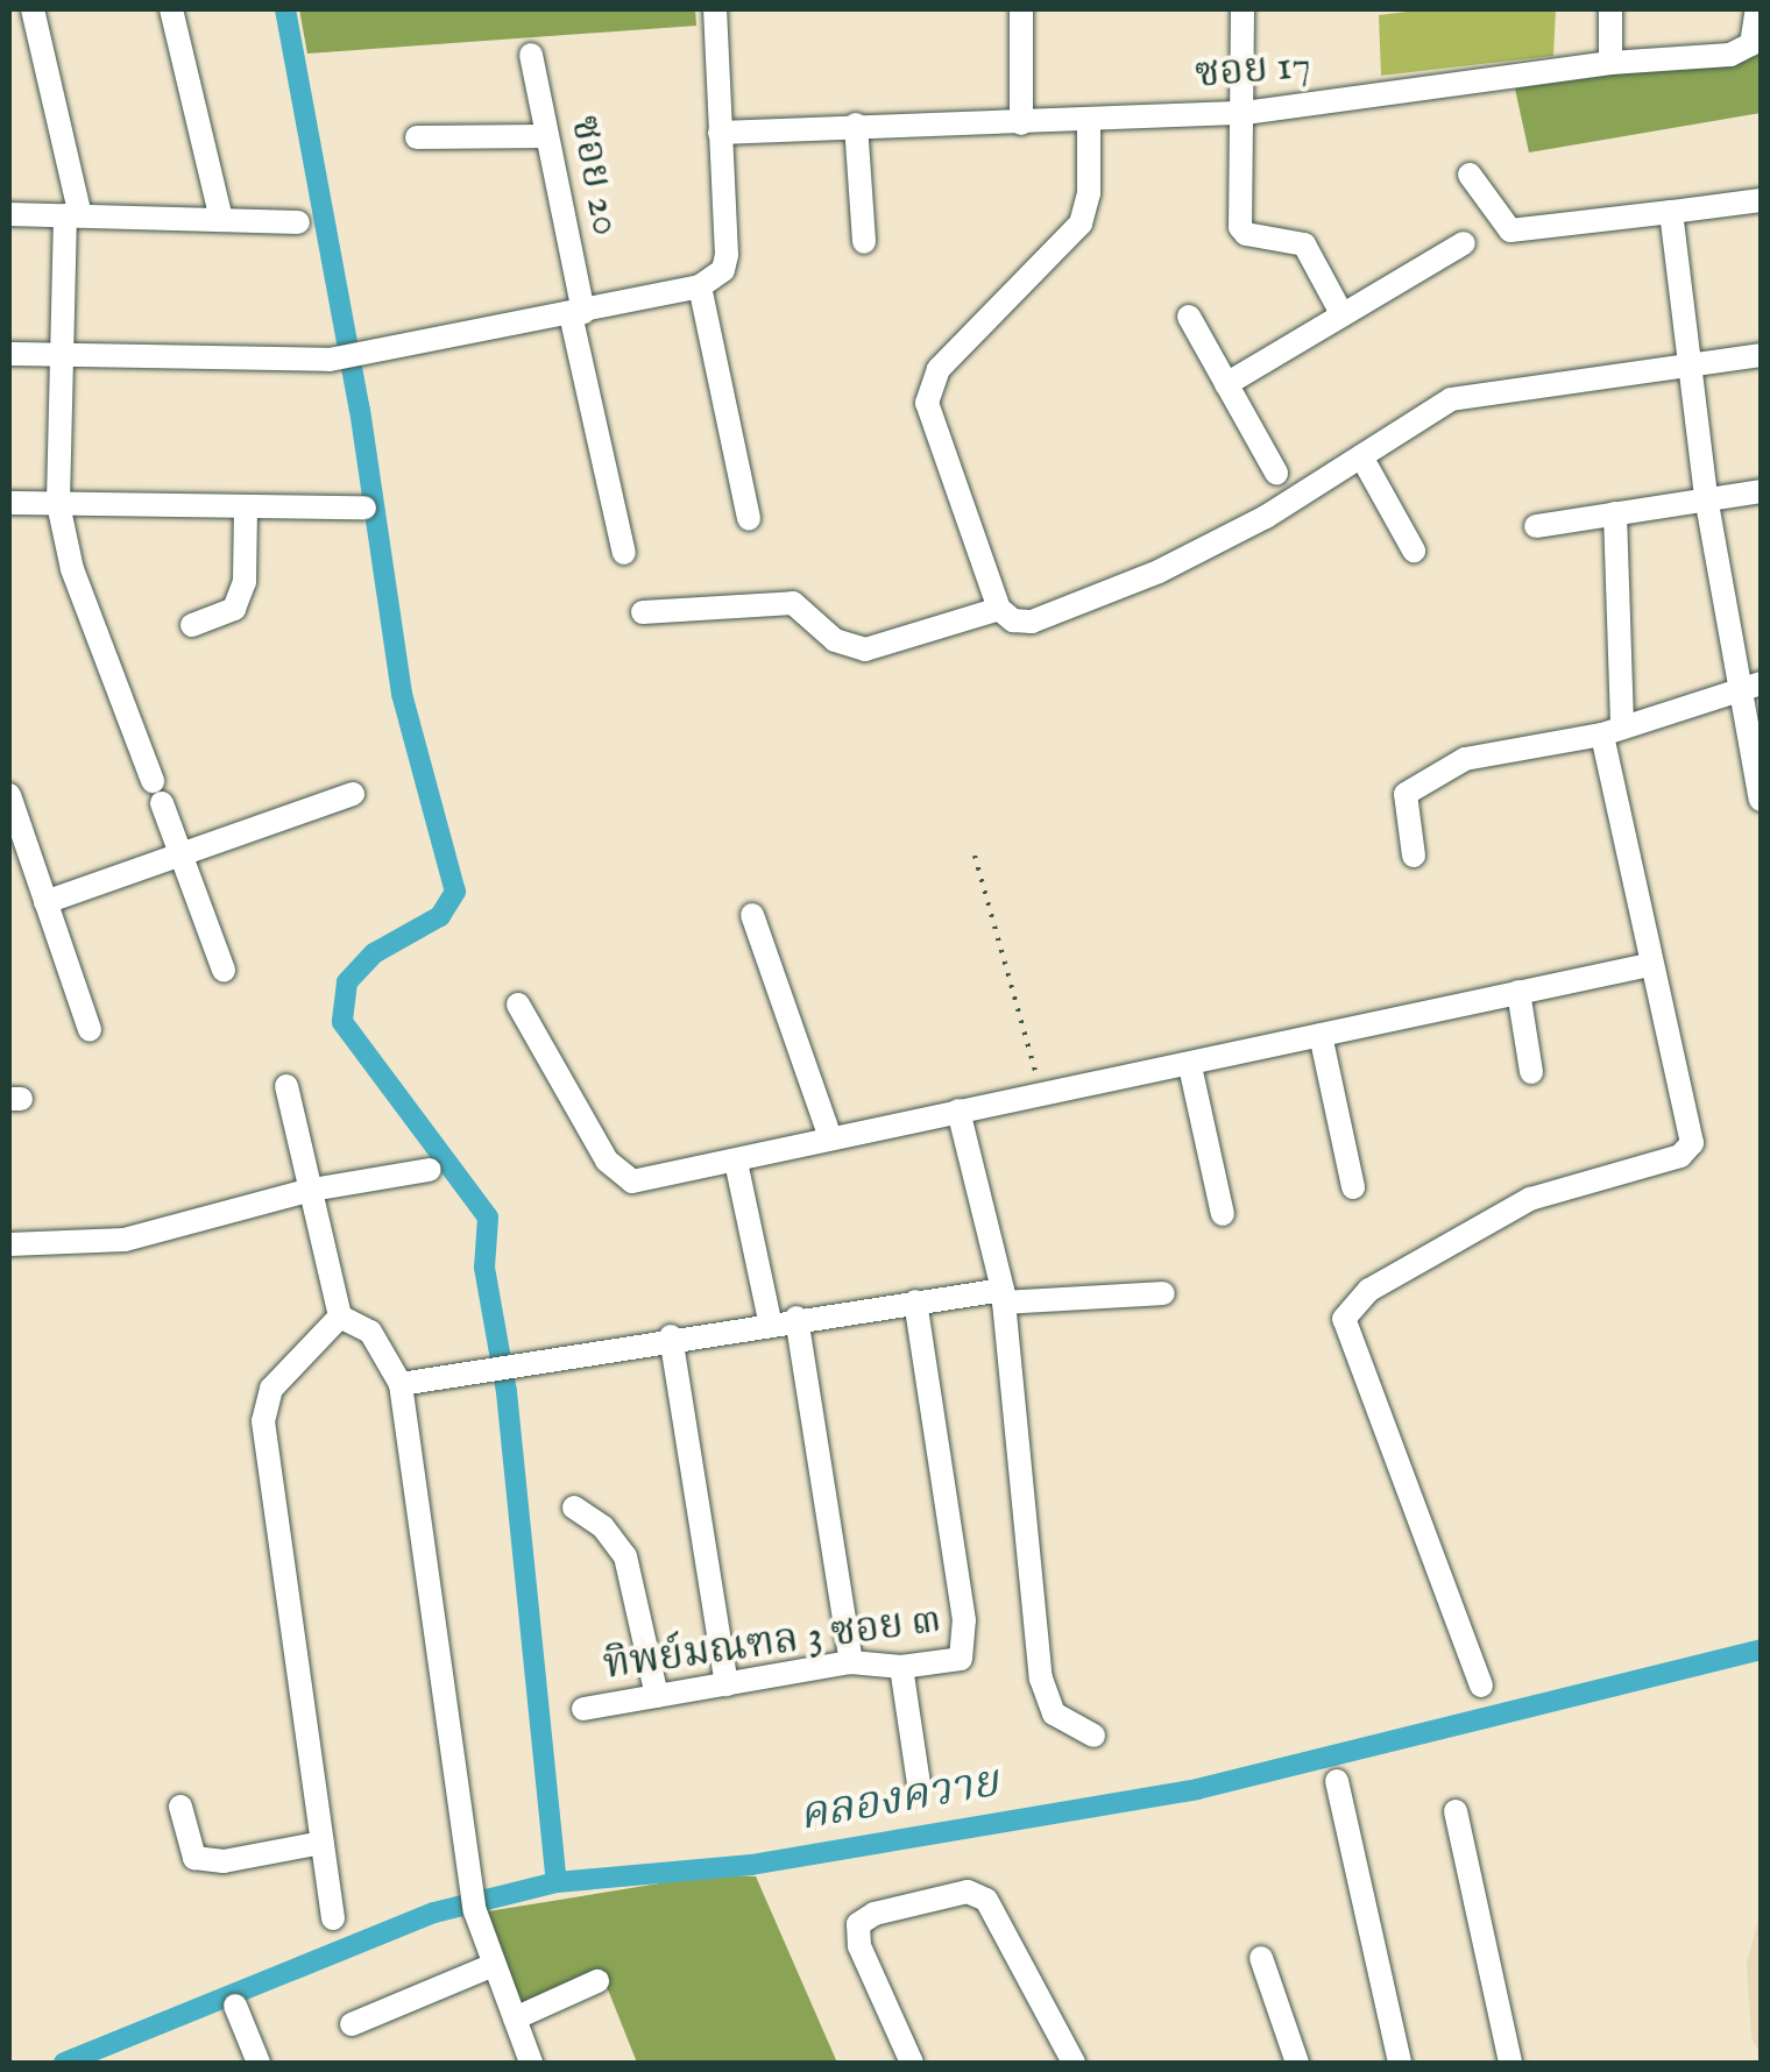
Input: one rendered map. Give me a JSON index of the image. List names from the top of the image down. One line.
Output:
{"streets":{"street":["ซอย 17","ซอย 20","ทิพย์มณฑล 3 ซอย ๓"]},"water":["คลองควาย"]}
